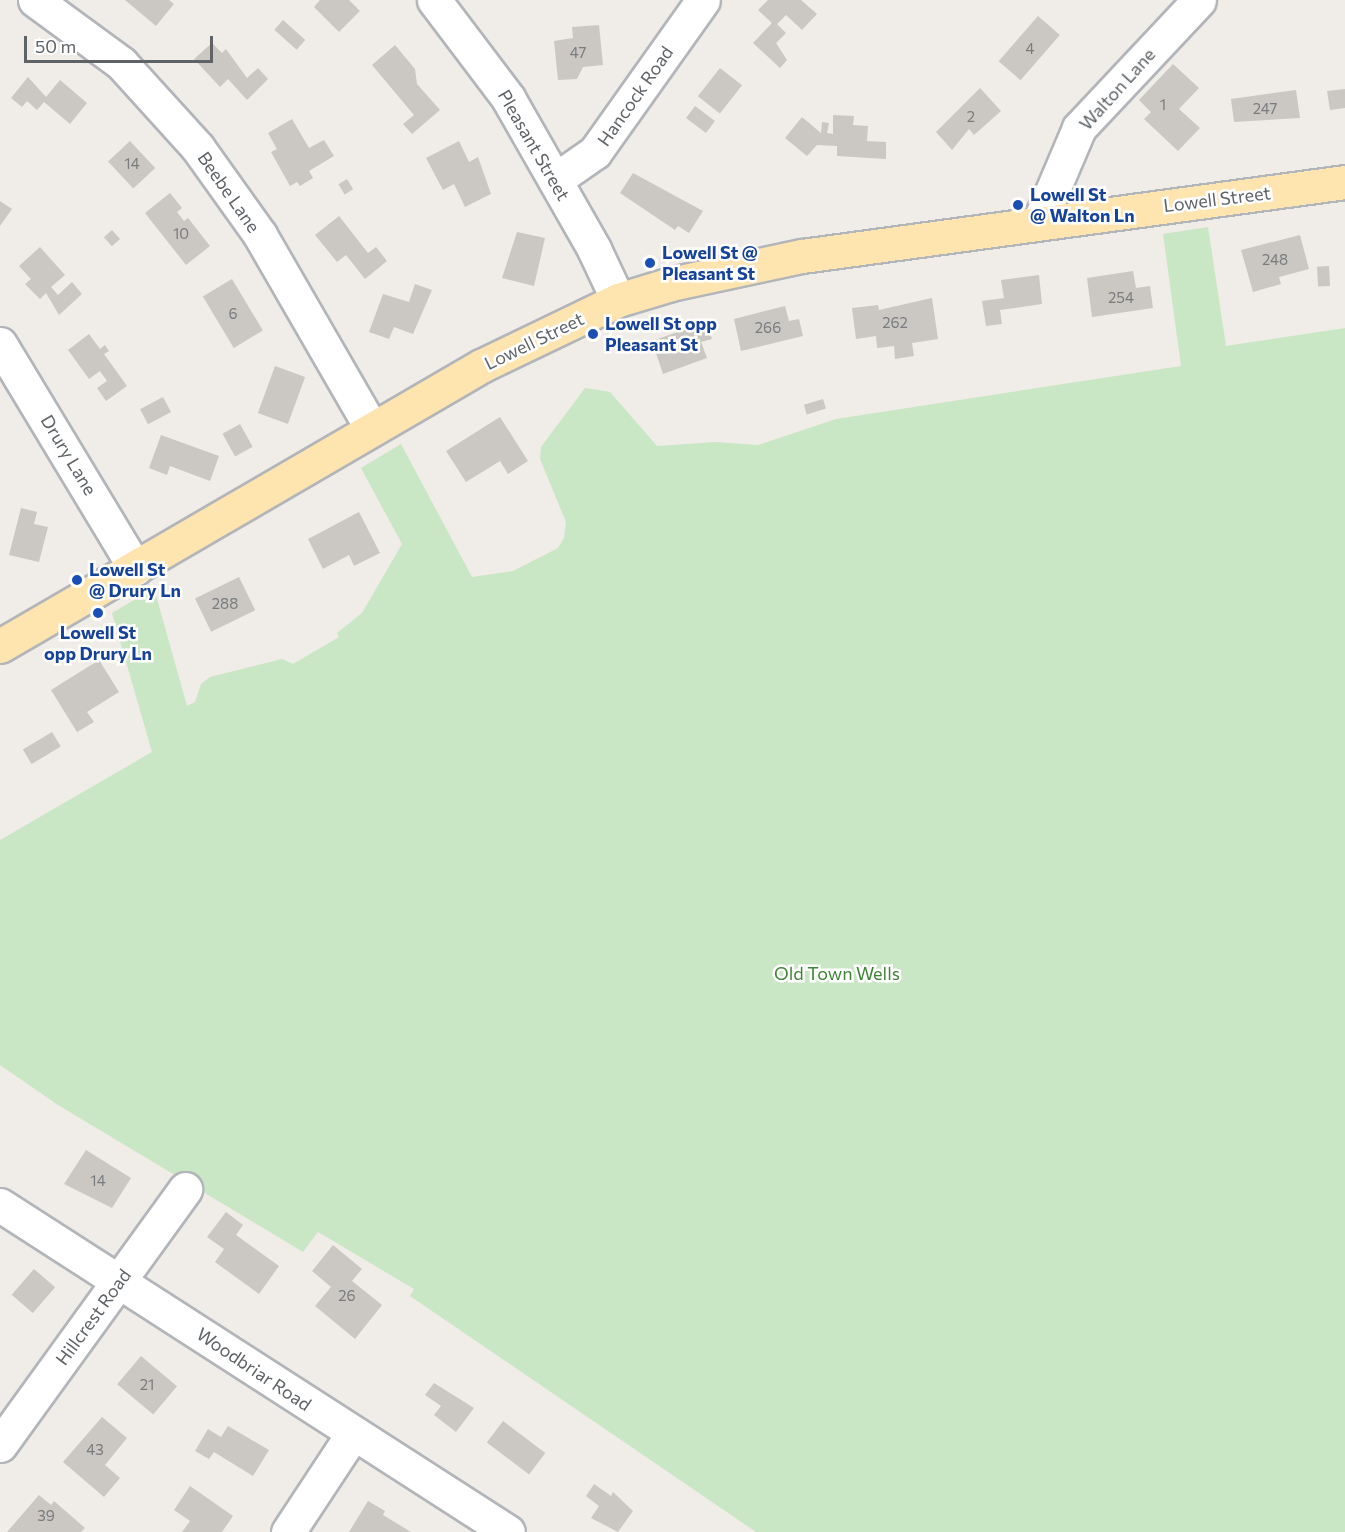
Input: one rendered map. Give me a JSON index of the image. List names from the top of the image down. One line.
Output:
{"streets":{"main road":["Lowell Street"],"street":["Walton Lane","Hancock Road","Pleasant Street","Beebe Lane","Drury Lane","Hillcrest Road","Woodbriar Road"]},"crossings":[["Walton Lane","Lowell Street"],["Hancock Road","Pleasant Street"],["Pleasant Street","Lowell Street"],["Beebe Lane","Lowell Street"],["Lowell Street","Drury Lane"],["Hillcrest Road","Woodbriar Road"]],"parks":["Old Town Wells"],"places":["Lowell St @ Walton Ln","Lowell St @ Pleasant St","Lowell St opp Pleasant St","Lowell St @ Drury Ln","Lowell St opp Drury Ln"],"house_numbers":["4","47","1","247","2","14","10","248","254","6","262","266","288","14","26","21","43","39"],"scale_bar":"50 m"}
